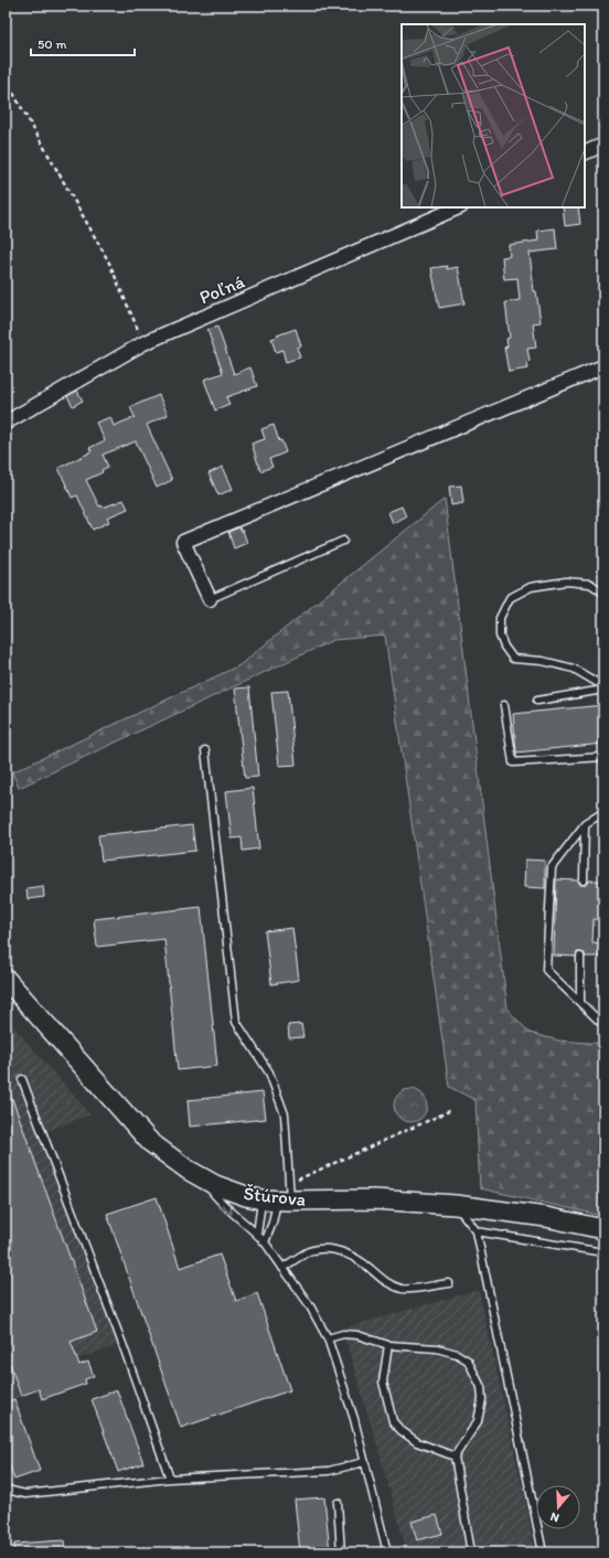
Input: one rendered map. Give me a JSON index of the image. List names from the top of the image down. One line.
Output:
{"streets":{"street":["Poľná","Štúrova"]},"scale_bar":"50 m","north":"bottom"}
